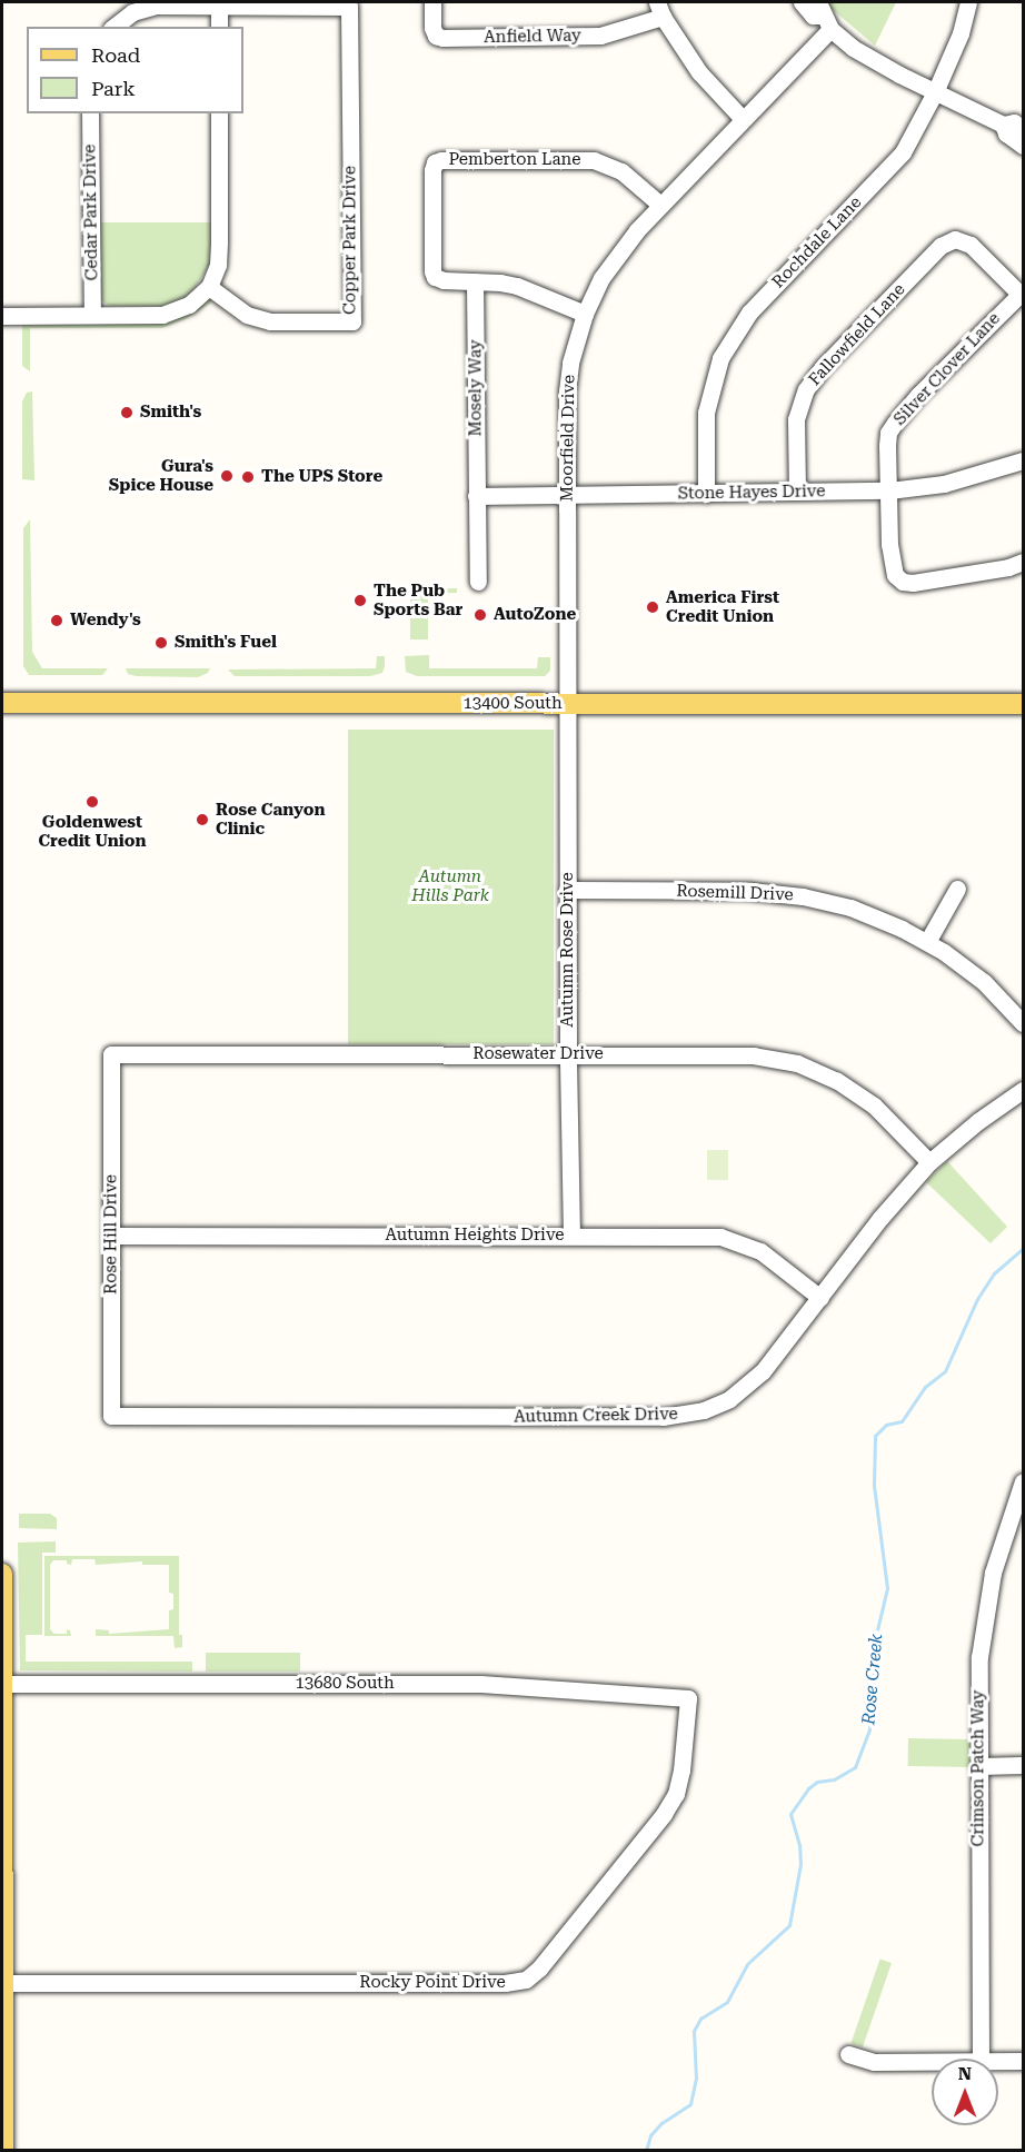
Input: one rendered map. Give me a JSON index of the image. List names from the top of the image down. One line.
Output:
{"streets":{"main road":["13400 South"],"street":["Anfield Way","Pemberton Lane","Cedar Park Drive","Copper Park Drive","Rochdale Lane","Fallowfield Lane","Silver Clover Lane","Mosely Way","Moorfield Drive","Stone Hayes Drive","Rosemill Drive","Autumn Rose Drive","Rosewater Drive","Rose Hill Drive","Autumn Heights Drive","Autumn Creek Drive","13680 South","Crimson Patch Way","Rocky Point Drive"]},"crossings":[["Pemberton Lane","Mosely Way"],["Pemberton Lane","Moorfield Drive"],["Rochdale Lane","Stone Hayes Drive"],["Fallowfield Lane","Silver Clover Lane"],["Fallowfield Lane","Stone Hayes Drive"],["Silver Clover Lane","Stone Hayes Drive"],["Mosely Way","Stone Hayes Drive"],["Moorfield Drive","Stone Hayes Drive"],["Moorfield Drive","13400 South"],["Moorfield Drive","Autumn Rose Drive"],["13400 South","Autumn Rose Drive"],["Rosemill Drive","Autumn Rose Drive"],["Autumn Rose Drive","Rosewater Drive"],["Autumn Rose Drive","Autumn Heights Drive"],["Rosewater Drive","Rose Hill Drive"],["Rosewater Drive","Autumn Creek Drive"],["Rose Hill Drive","Autumn Heights Drive"],["Rose Hill Drive","Autumn Creek Drive"],["Autumn Heights Drive","Autumn Creek Drive"],["13680 South","Rocky Point Drive"]],"water":["Rose Creek"],"parks":["Autumn Hills Park"],"places":["Smith's","Gura's Spice House","The UPS Store","The Pub Sports Bar","America First Credit Union","AutoZone","Wendy's","Smith's Fuel","Goldenwest Credit Union","Rose Canyon Clinic"],"legend":["Road","Park"],"north":"top"}
